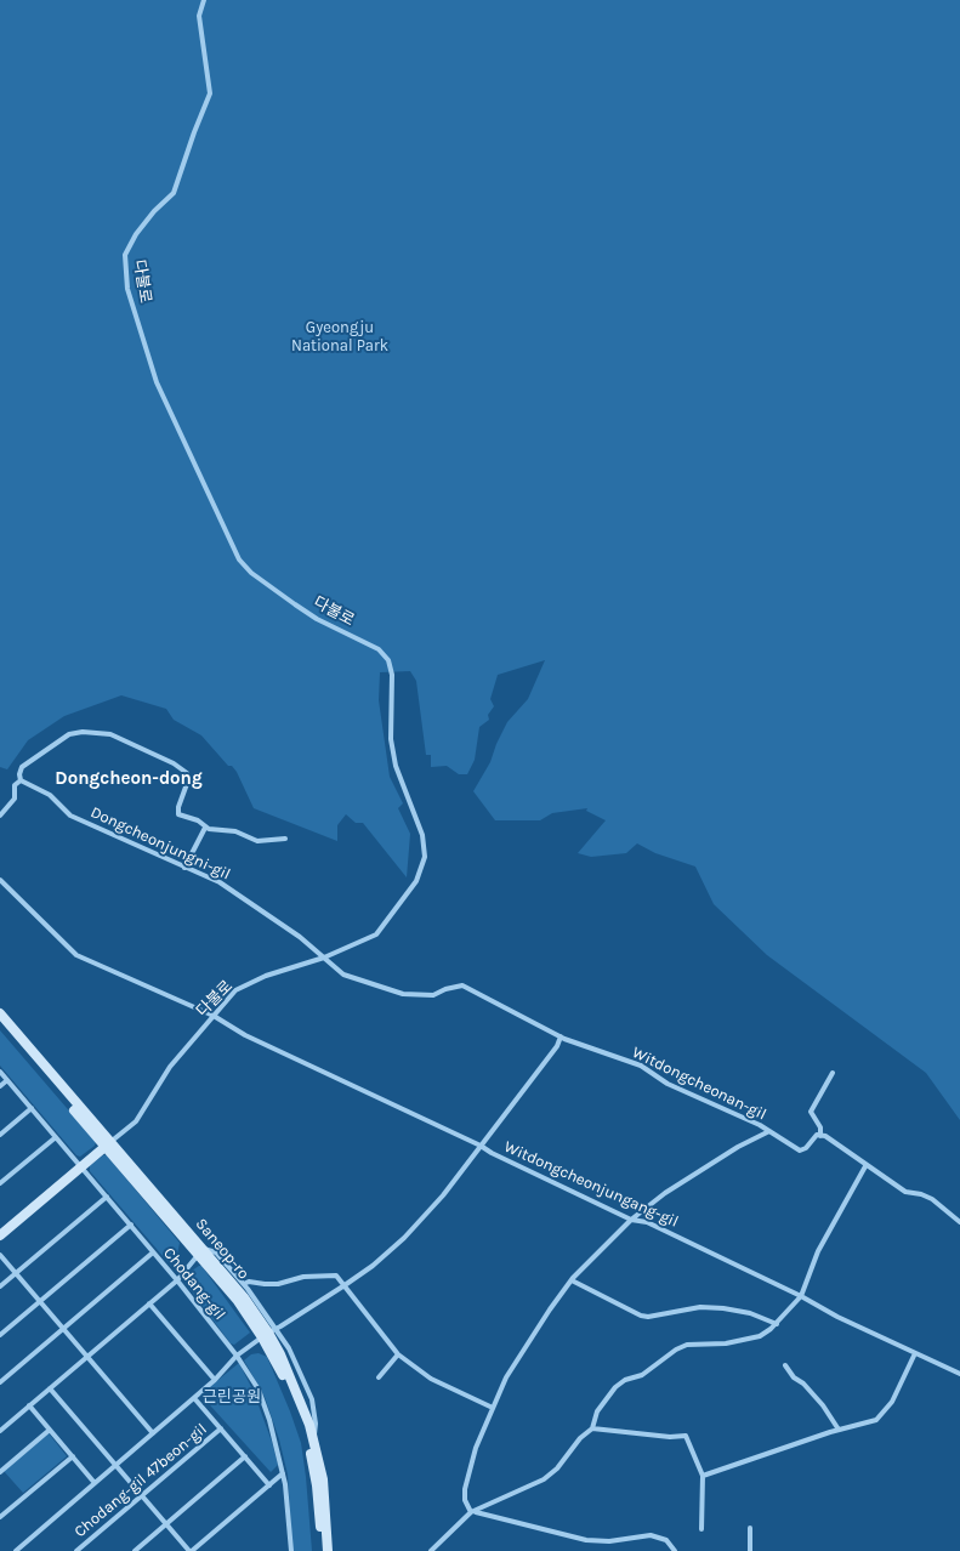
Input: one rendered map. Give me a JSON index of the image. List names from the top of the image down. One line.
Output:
{"streets":{"street":["다불로","Dongcheonjungni-gil","Witdongcheonan-gil","Witdongcheonjungang-gil","Saneop-ro","Chodang-gil","Chodang-gil 47beon-gil"]},"crossings":[["다불로","Dongcheonjungni-gil"],["다불로","Witdongcheonan-gil"],["다불로","Witdongcheonjungang-gil"],["다불로","Saneop-ro"],["Dongcheonjungni-gil","Witdongcheonan-gil"]],"districts":["Dongcheon-dong"],"parks":["Gyeongju National Park","근린공원"]}
